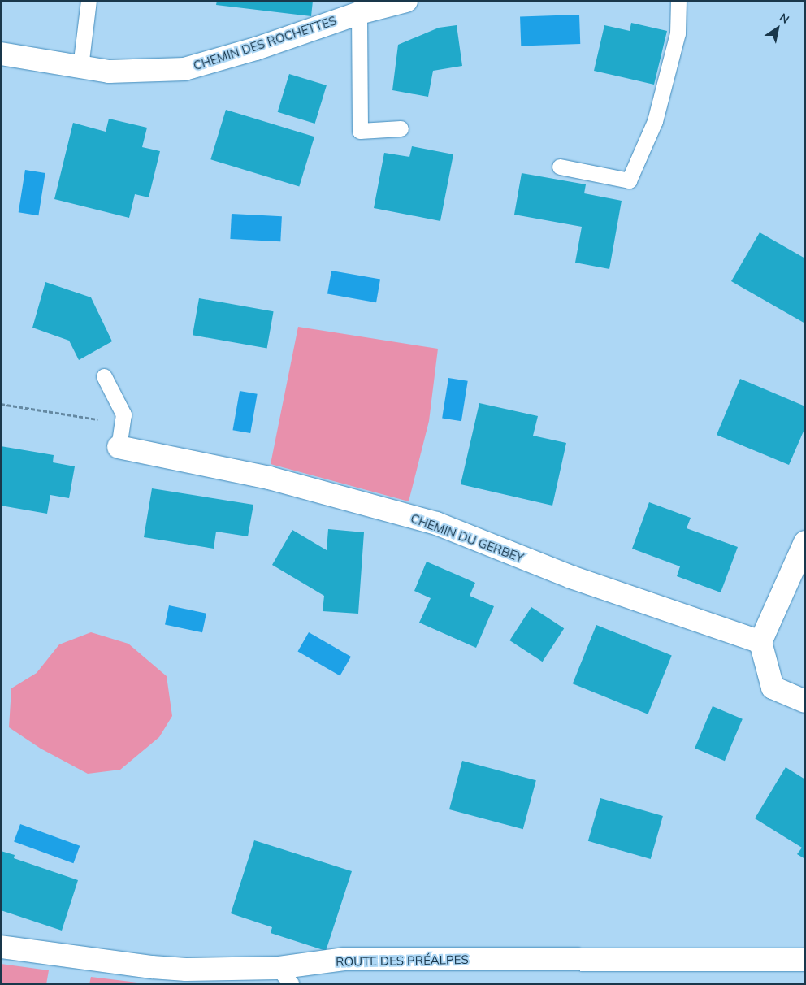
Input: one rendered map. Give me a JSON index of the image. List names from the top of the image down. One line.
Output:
{"streets":{"street":["CHEMIN DES ROCHETTES","CHEMIN DU GERBEY","ROUTE DES PRÉALPES"]},"north":"top right"}
